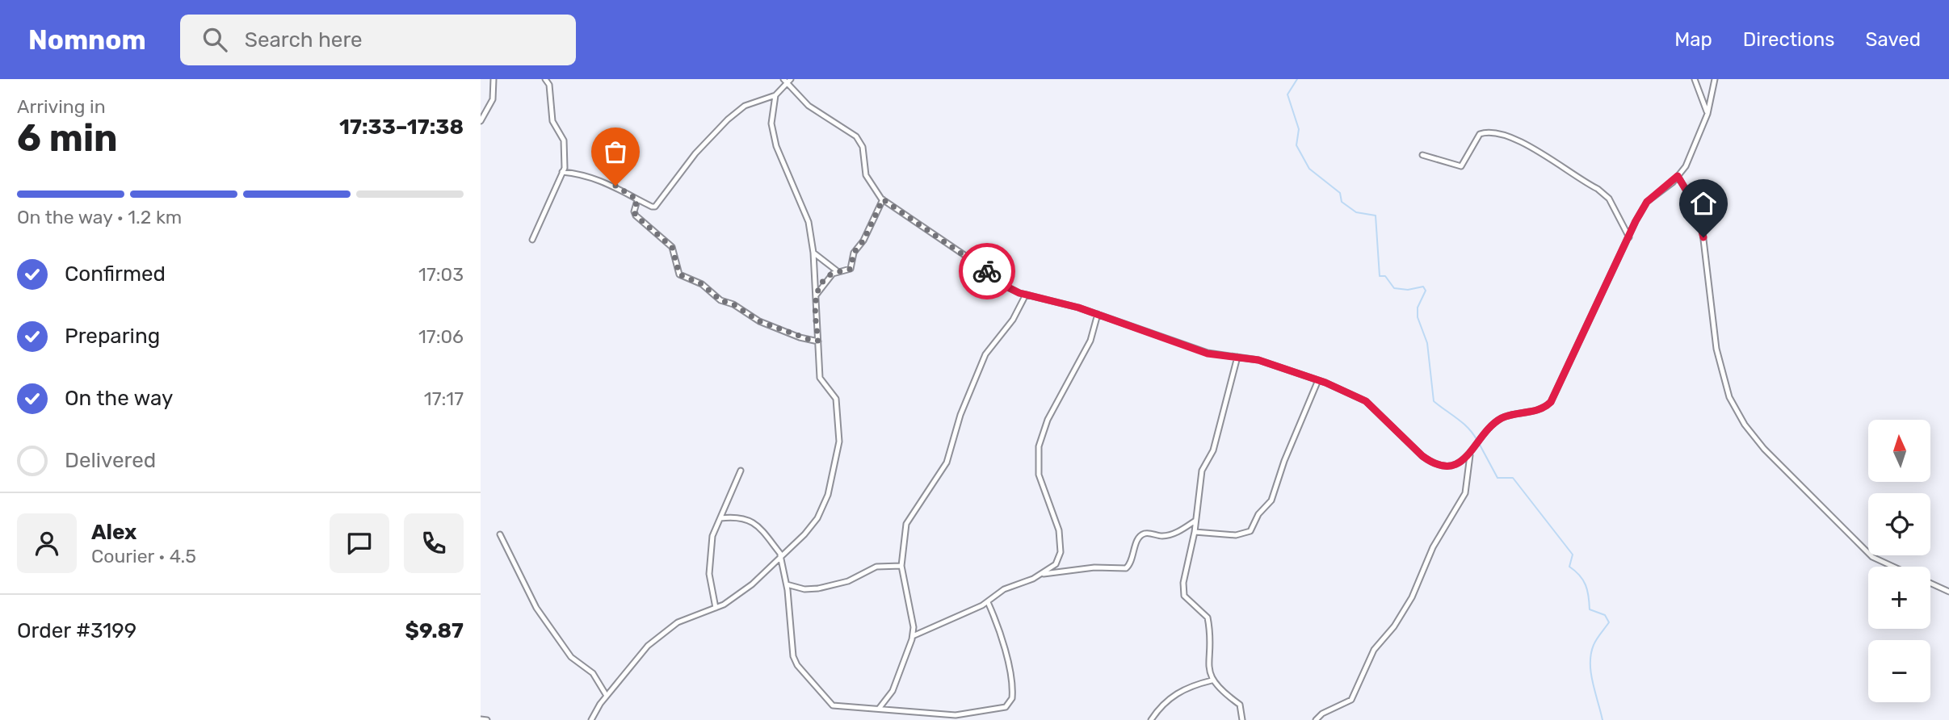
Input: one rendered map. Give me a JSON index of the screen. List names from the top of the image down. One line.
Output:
{"north":"top","page":{"header":"Nomnom","search":"Search here","nav":["Map","Directions","Saved"],"heading":["6 min","Arriving in","17:33–17:38"],"panel":["Alex","Courier · 4.5","Order #3199","$9.87"],"bar":"On the way · 1.2 km","list":[["Confirmed","17:03"],["Preparing","17:06"],["On the way","17:17"],"Delivered"],"map_buttons":["+","−"]}}
